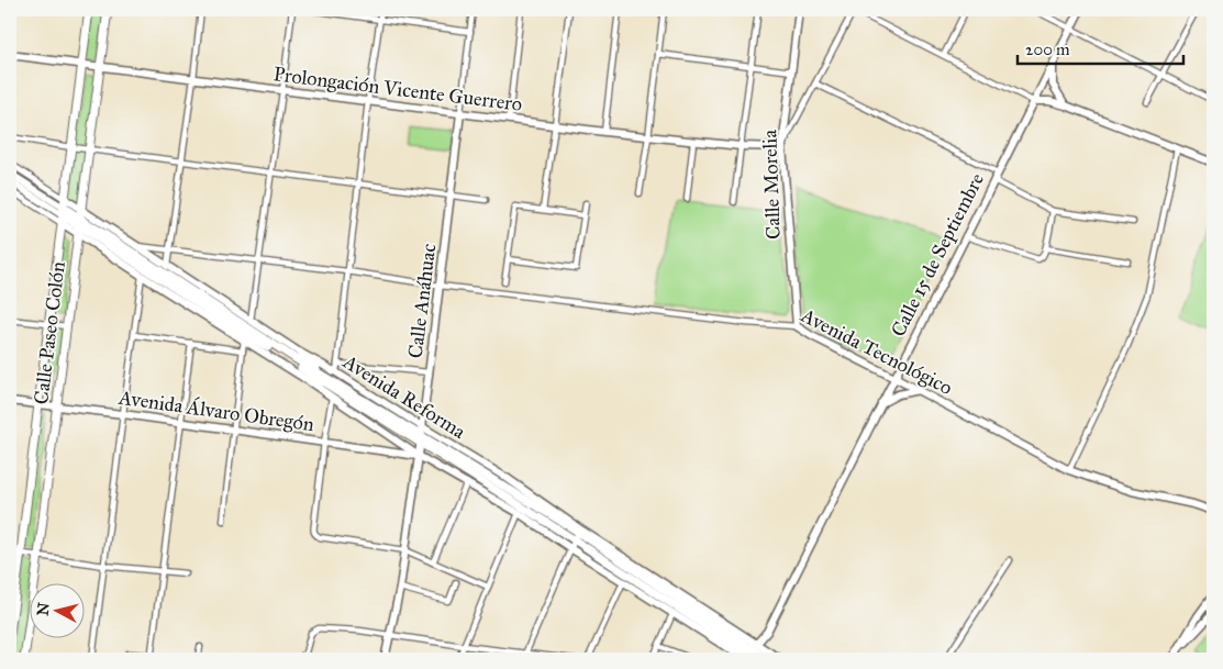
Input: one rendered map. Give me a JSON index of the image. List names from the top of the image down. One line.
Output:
{"streets":{"main road":["Calle Paseo Colón","Avenida Reforma"],"street":["Prolongación Vicente Guerrero","Calle Morelia","Calle 15 de Septiembre","Calle Anáhuac","Avenida Tecnológico","Avenida Álvaro Obregón"]},"crossings":[["Prolongación Vicente Guerrero","Calle Morelia"],["Prolongación Vicente Guerrero","Calle Anáhuac"],["Prolongación Vicente Guerrero","Calle Paseo Colón"],["Calle Morelia","Avenida Tecnológico"],["Calle 15 de Septiembre","Avenida Tecnológico"],["Calle 15 de Septiembre","Avenida Reforma"],["Calle Anáhuac","Avenida Tecnológico"],["Calle Anáhuac","Avenida Reforma"],["Calle Anáhuac","Avenida Álvaro Obregón"],["Calle Paseo Colón","Avenida Reforma"],["Calle Paseo Colón","Avenida Álvaro Obregón"],["Avenida Tecnológico","Avenida Reforma"],["Avenida Reforma","Avenida Álvaro Obregón"]],"scale_bar":"200 m","north":"left"}
